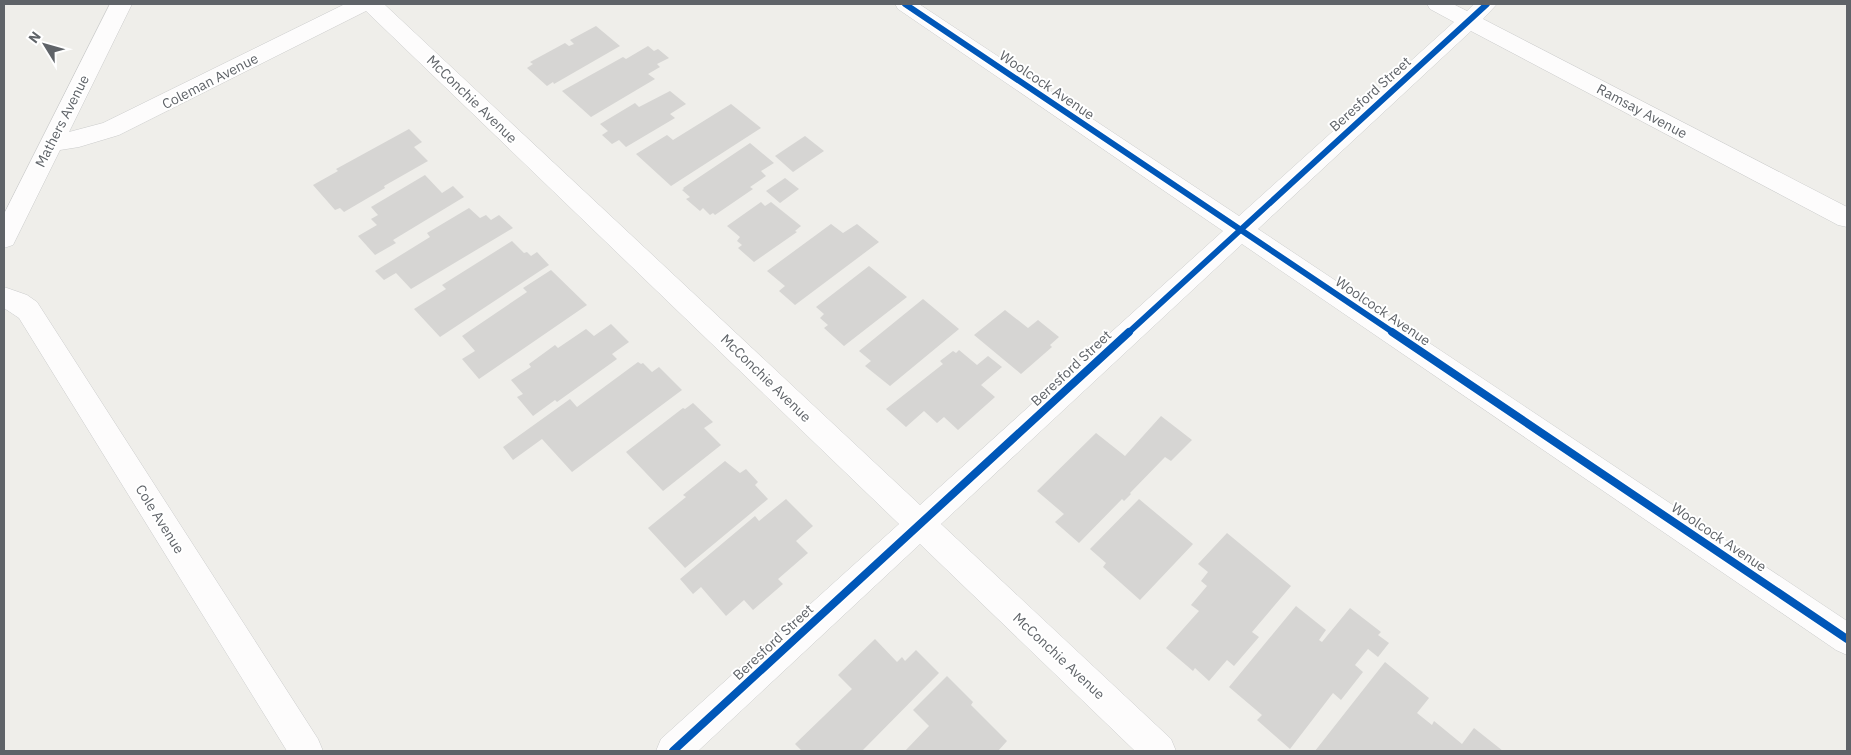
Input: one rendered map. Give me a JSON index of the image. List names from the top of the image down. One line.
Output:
{"streets":{"street":["Coleman Avenue","Woolcock Avenue","Beresford Street","McConchie Avenue","Ramsay Avenue","Mathers Avenue","Cole Avenue"]},"crossings":[["Coleman Avenue","Mathers Avenue"],["Woolcock Avenue","Beresford Street"],["Beresford Street","McConchie Avenue"],["Beresford Street","Ramsay Avenue"]],"north":"top left"}
